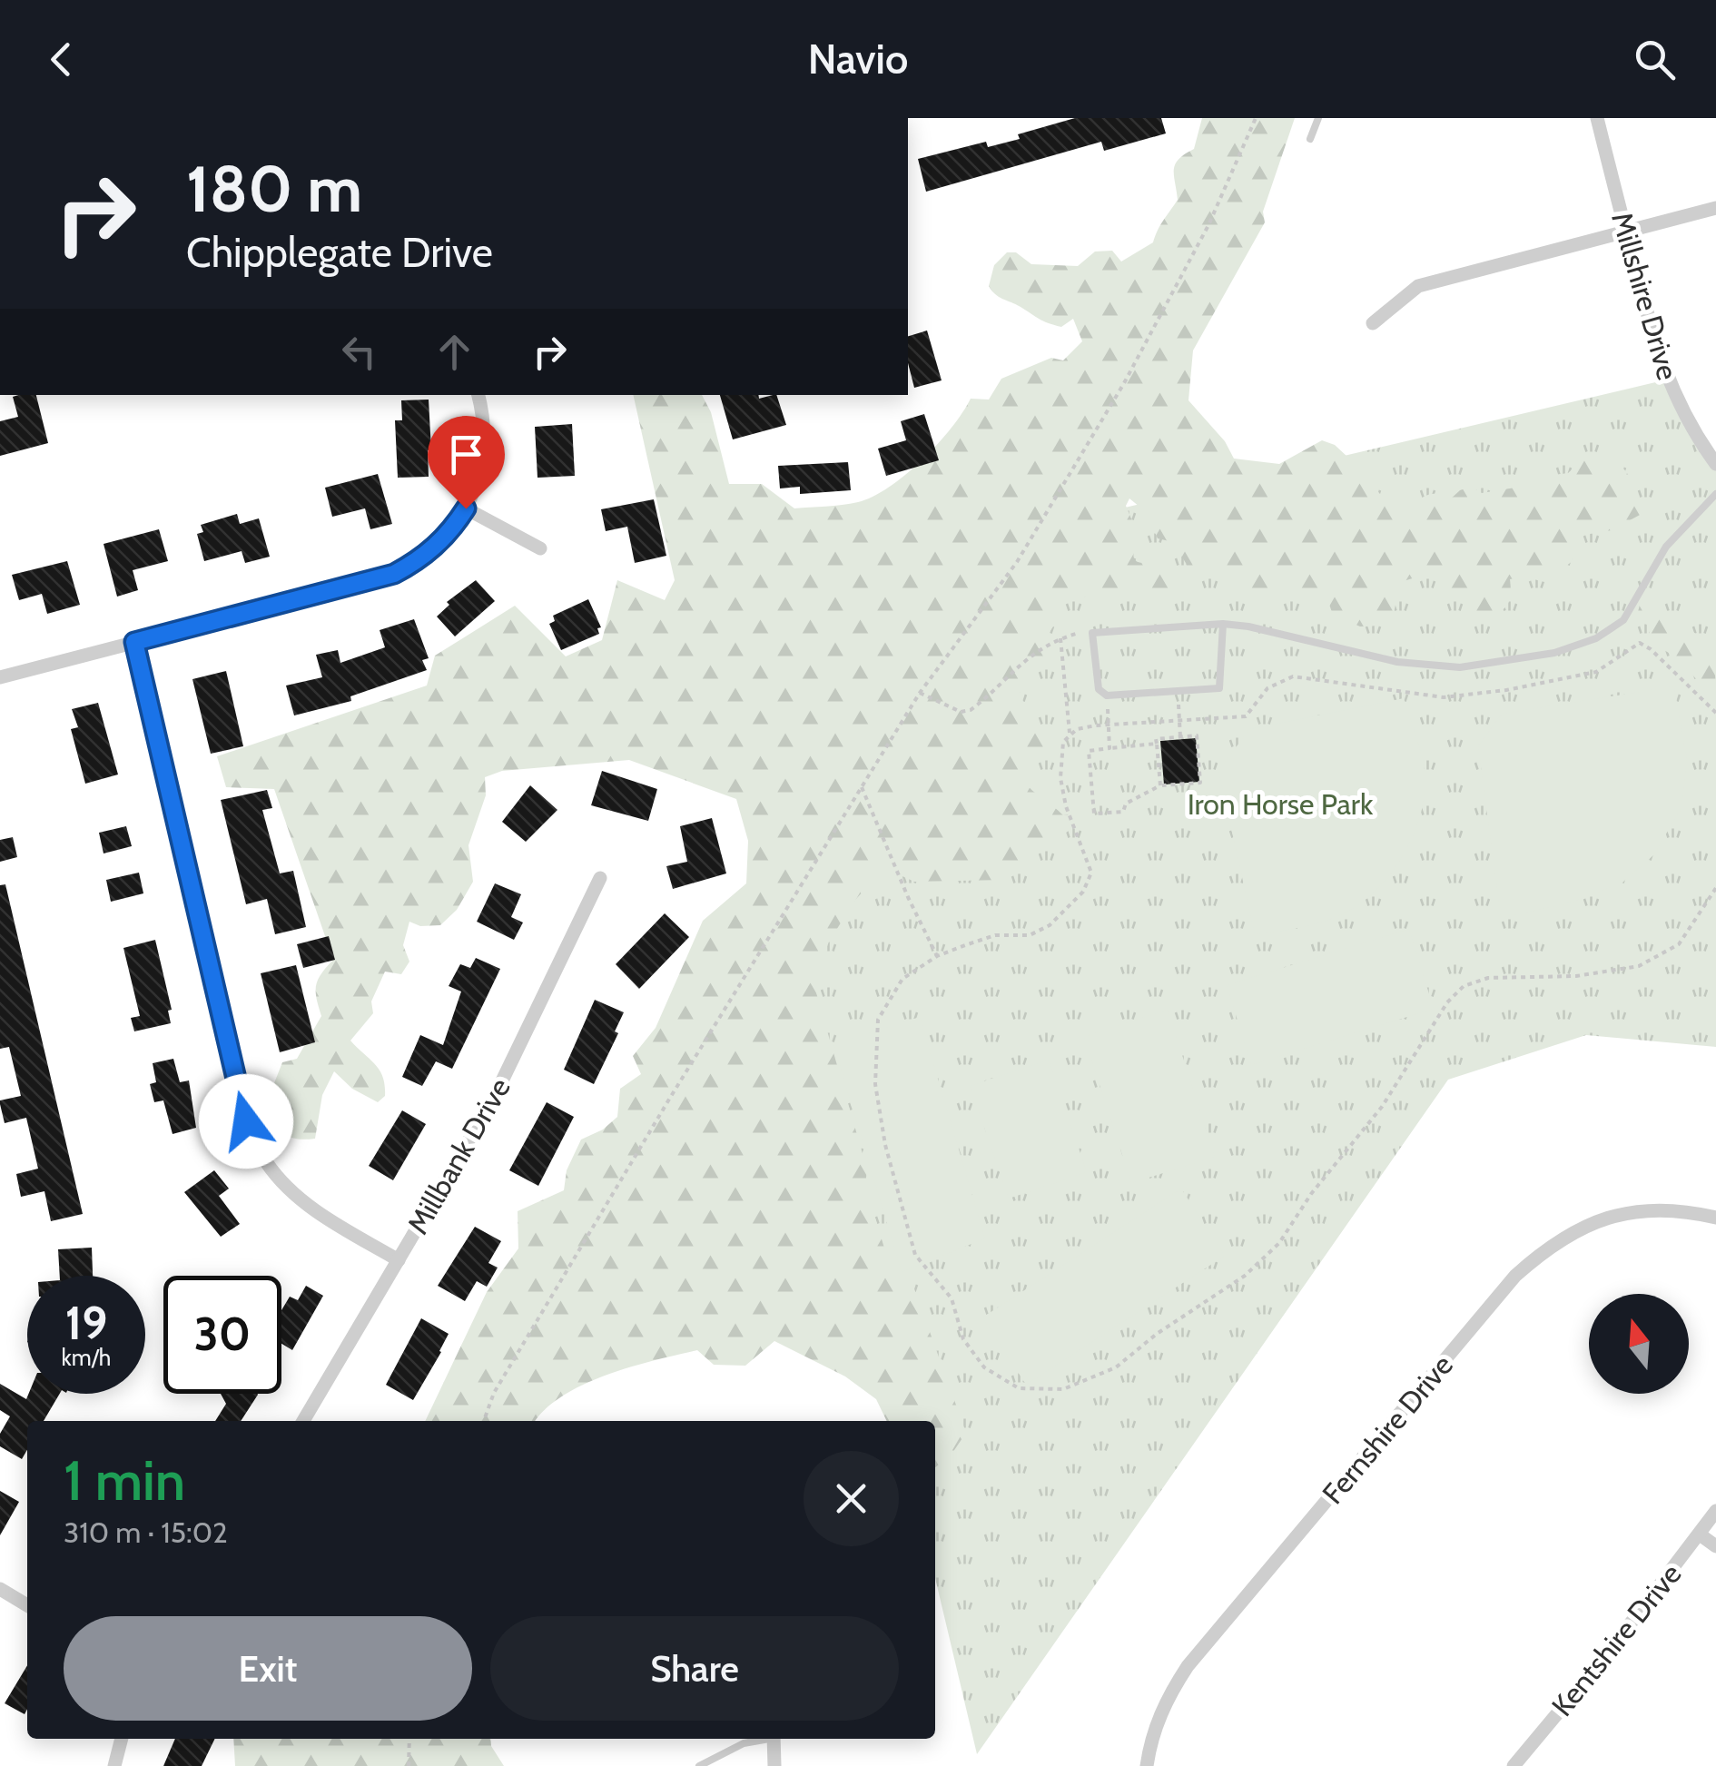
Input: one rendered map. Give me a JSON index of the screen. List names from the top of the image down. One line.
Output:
{"streets":{"street":["Millshire Drive","Millbank Drive","Fernshire Drive","Kentshire Drive"]},"parks":["Iron Horse Park"],"north":"top","page":{"header":"Navio","turn":["180 m","Chipplegate Drive"],"speed":"19 km/h","limit":"30","heading":["1 min","310 m · 15:02"],"buttons":["Exit","Share"]}}
